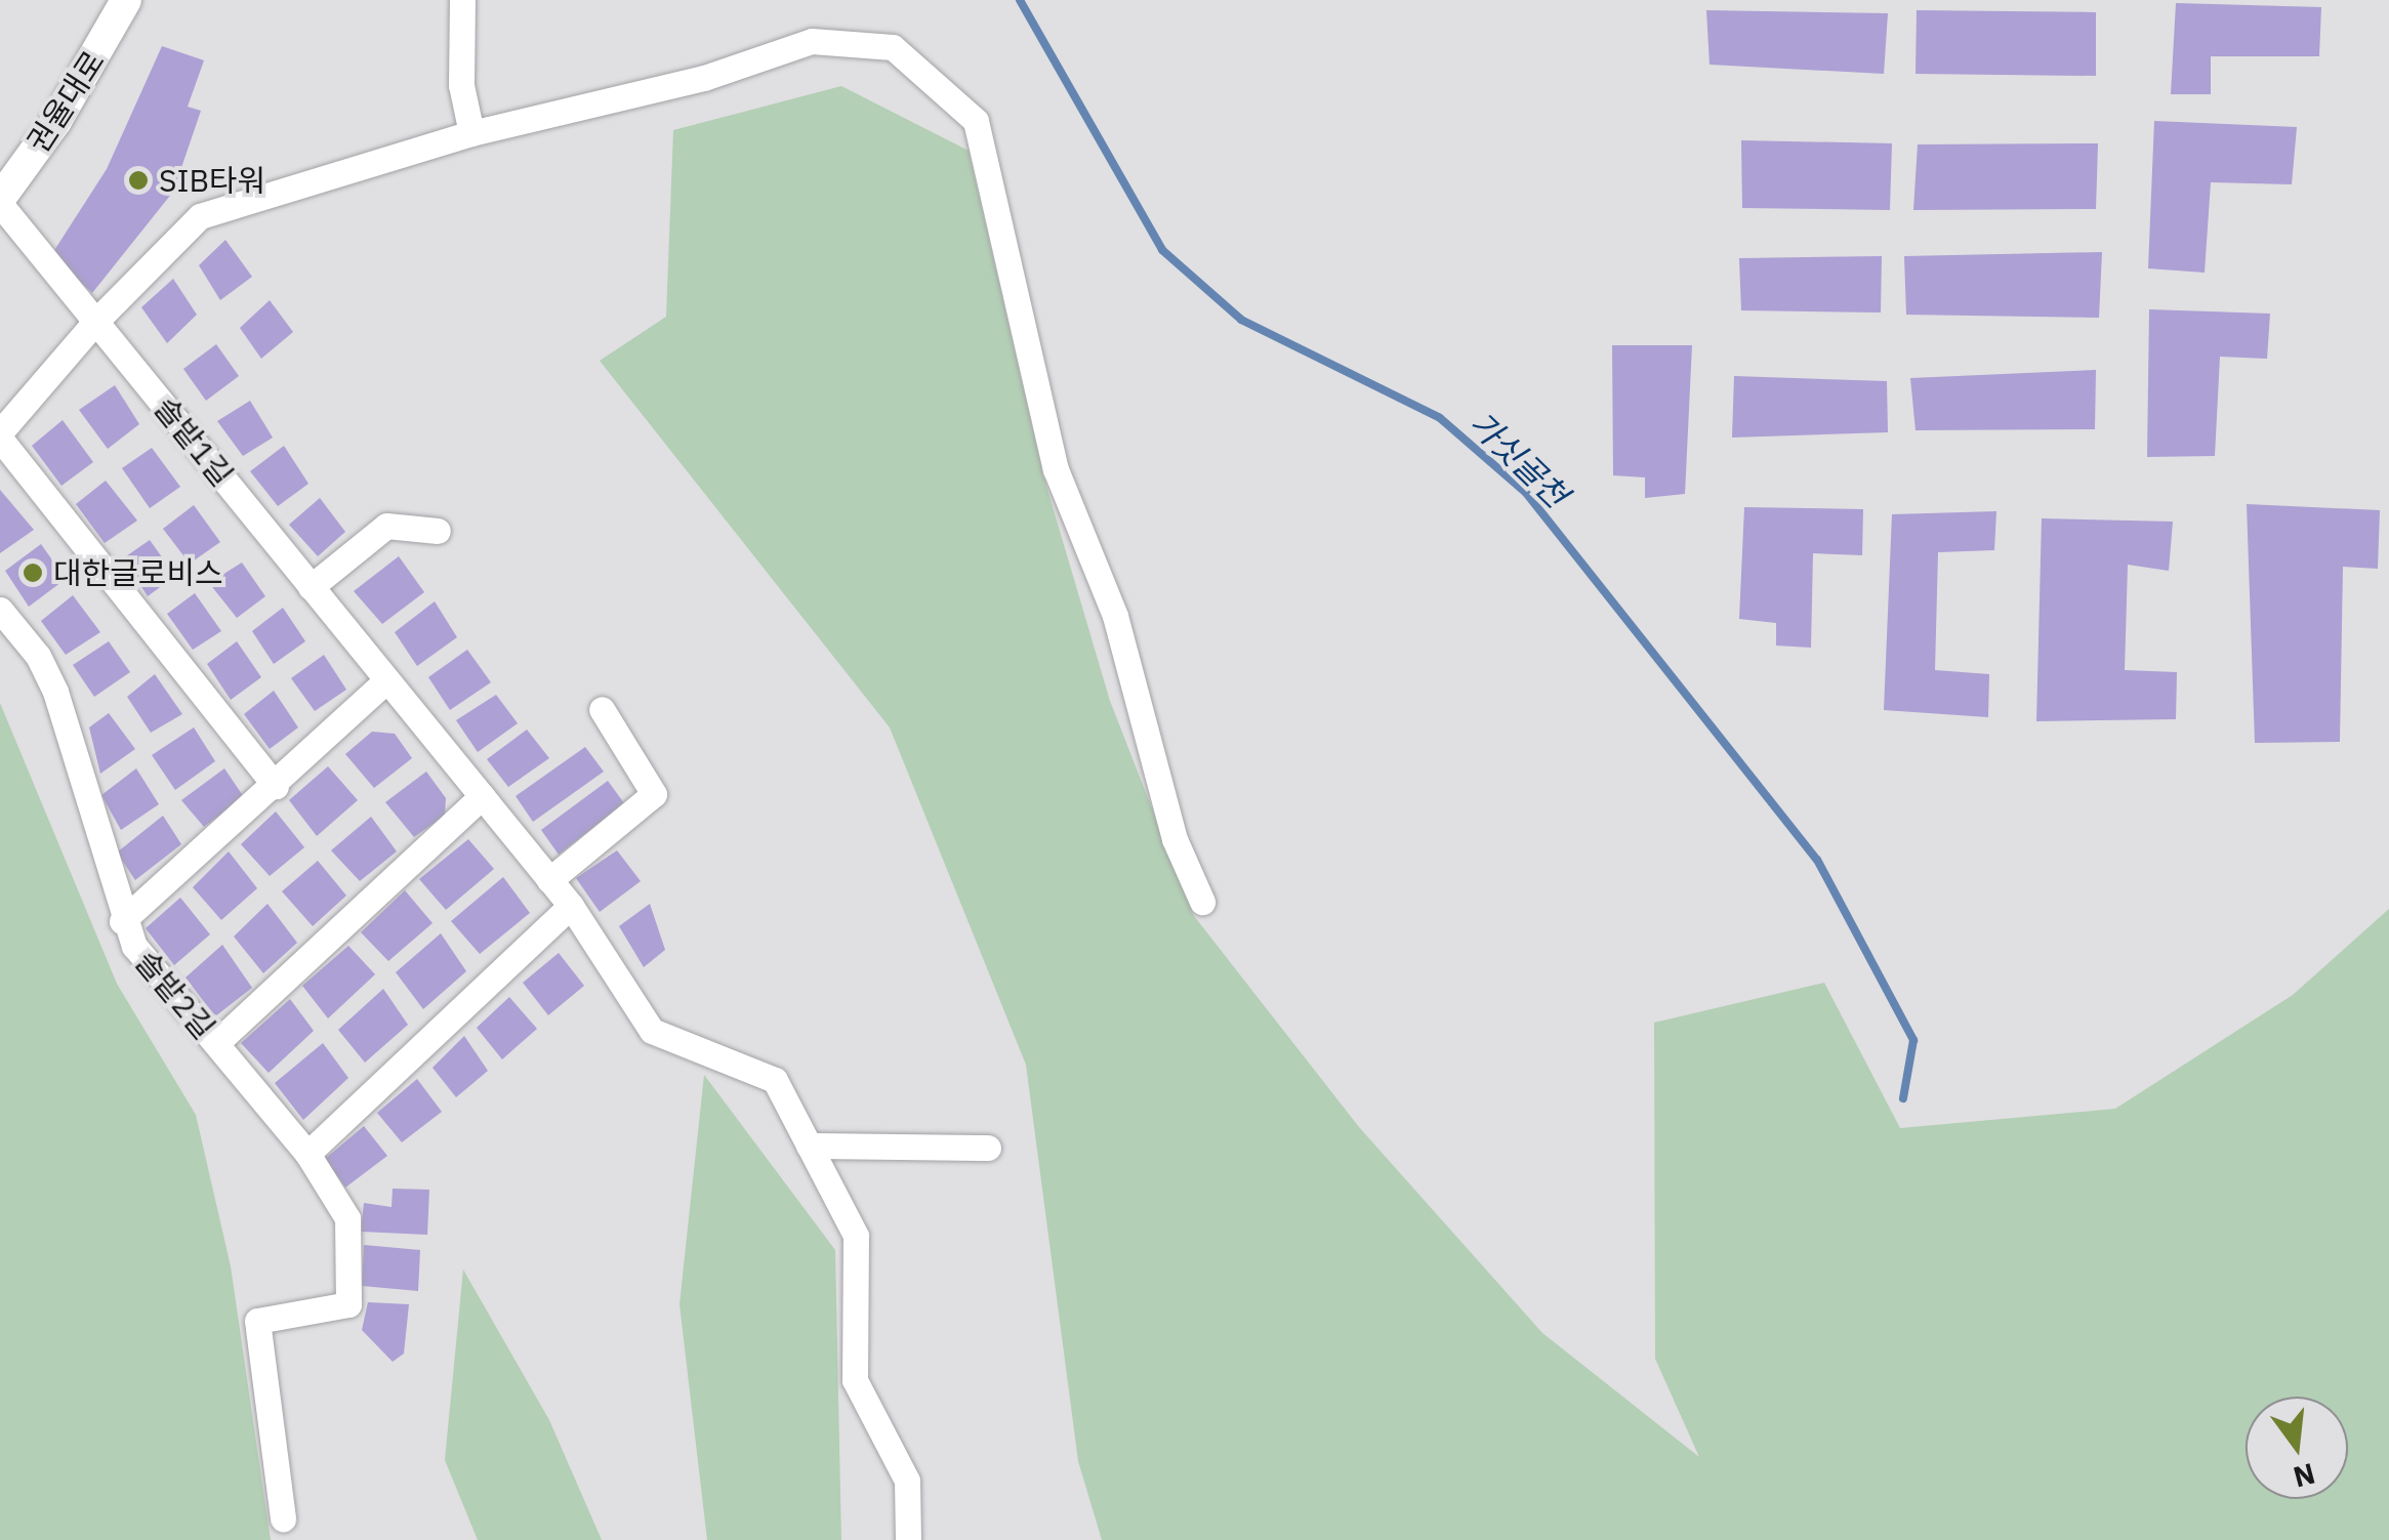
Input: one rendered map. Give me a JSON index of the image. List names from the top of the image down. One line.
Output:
{"streets":{"main road":["권율대로"],"street":["솔밭1길","솔밭2길"]},"crossings":[["권율대로","솔밭1길"]],"water":["가싯골천"],"places":["SIB타워","대한글로비스"],"north":"bottom"}
